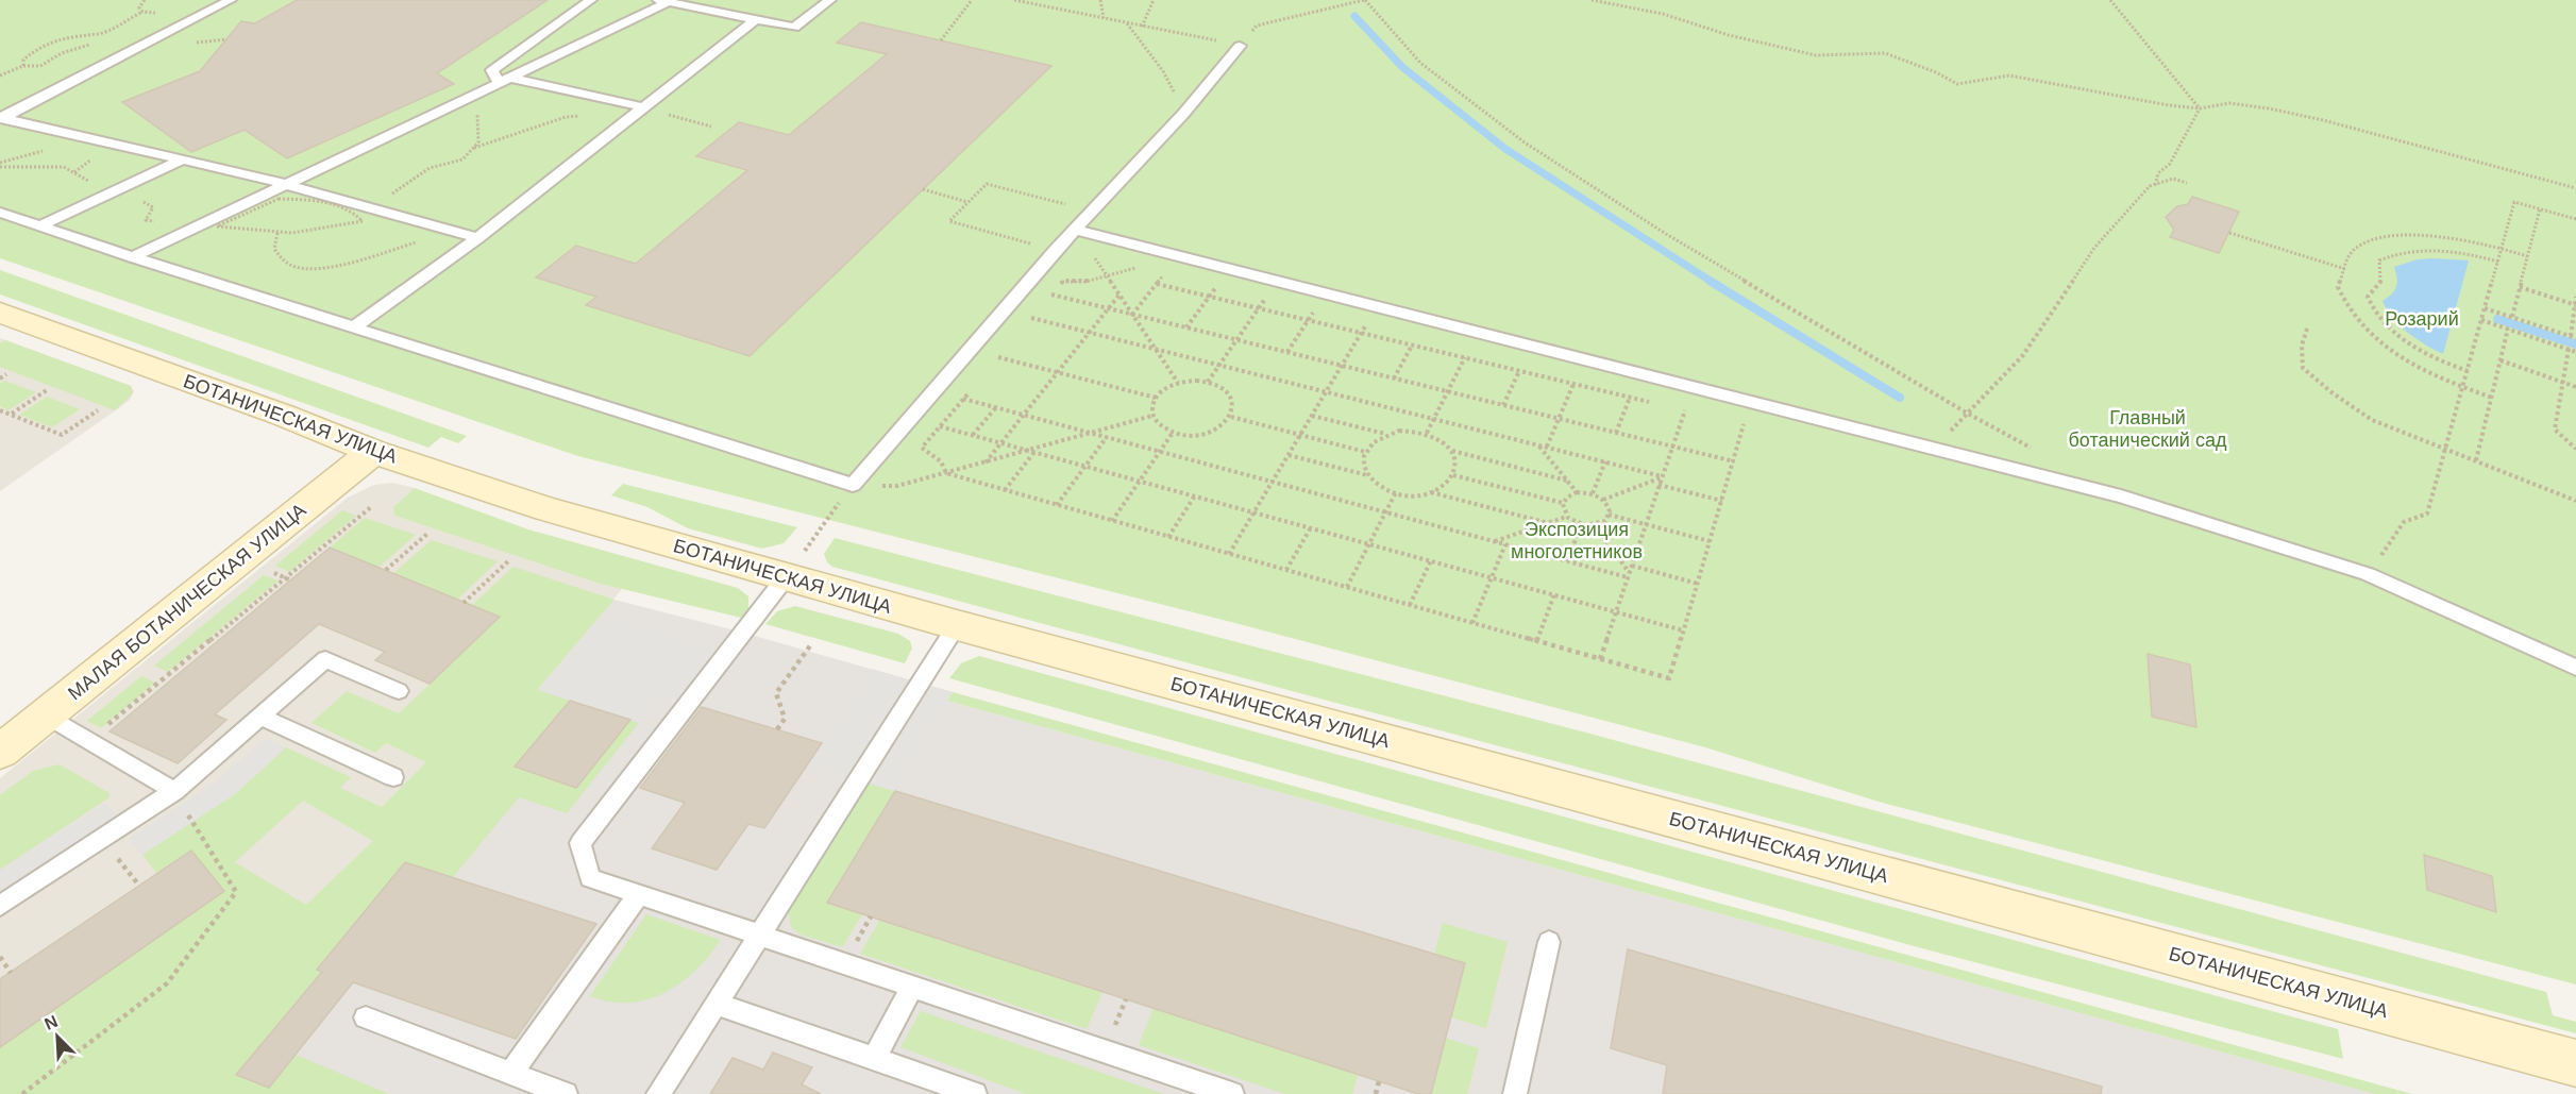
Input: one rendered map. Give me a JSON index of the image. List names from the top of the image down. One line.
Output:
{"streets":{"main road":["БОТАНИЧЕСКАЯ УЛИЦА","МАЛАЯ БОТАНИЧЕСКАЯ УЛИЦА"]},"crossings":[["БОТАНИЧЕСКАЯ УЛИЦА","МАЛАЯ БОТАНИЧЕСКАЯ УЛИЦА"]],"parks":["Розарий","Главный ботанический сад","Экспозиция многолетников"],"north":"top left"}
